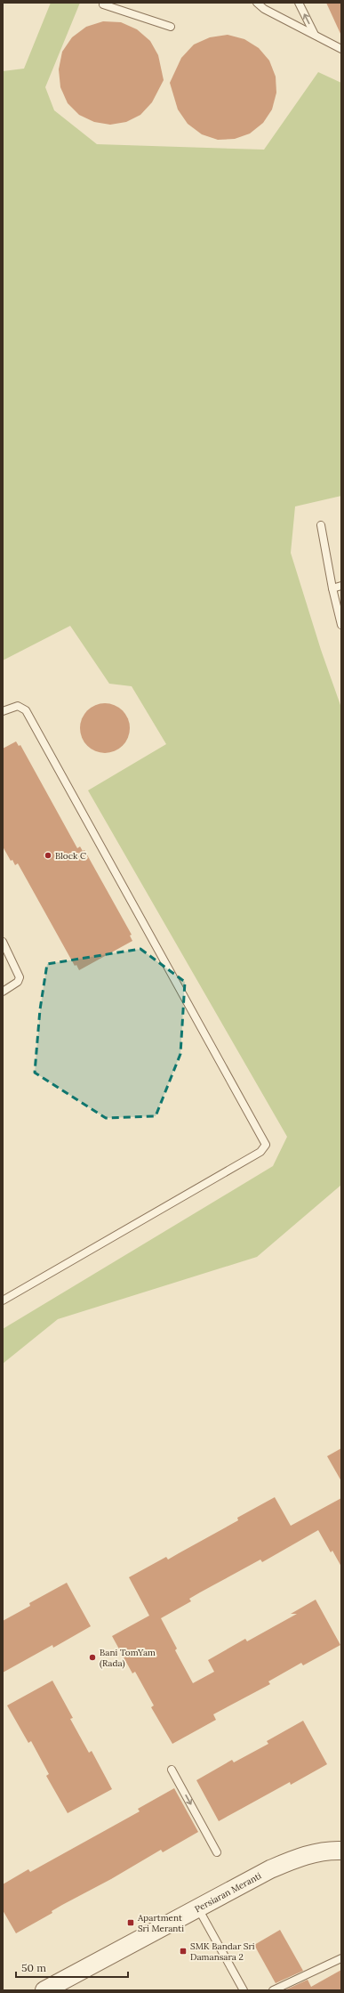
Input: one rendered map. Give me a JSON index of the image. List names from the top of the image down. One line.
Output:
{"streets":{"street":["Persiaran Meranti"]},"places":{"other":["Block C","Bani TomYam (Rada)"],"transit":["Apartment Sri Meranti","SMK Bandar Sri Damansara 2"]},"scale_bar":"50 m"}
